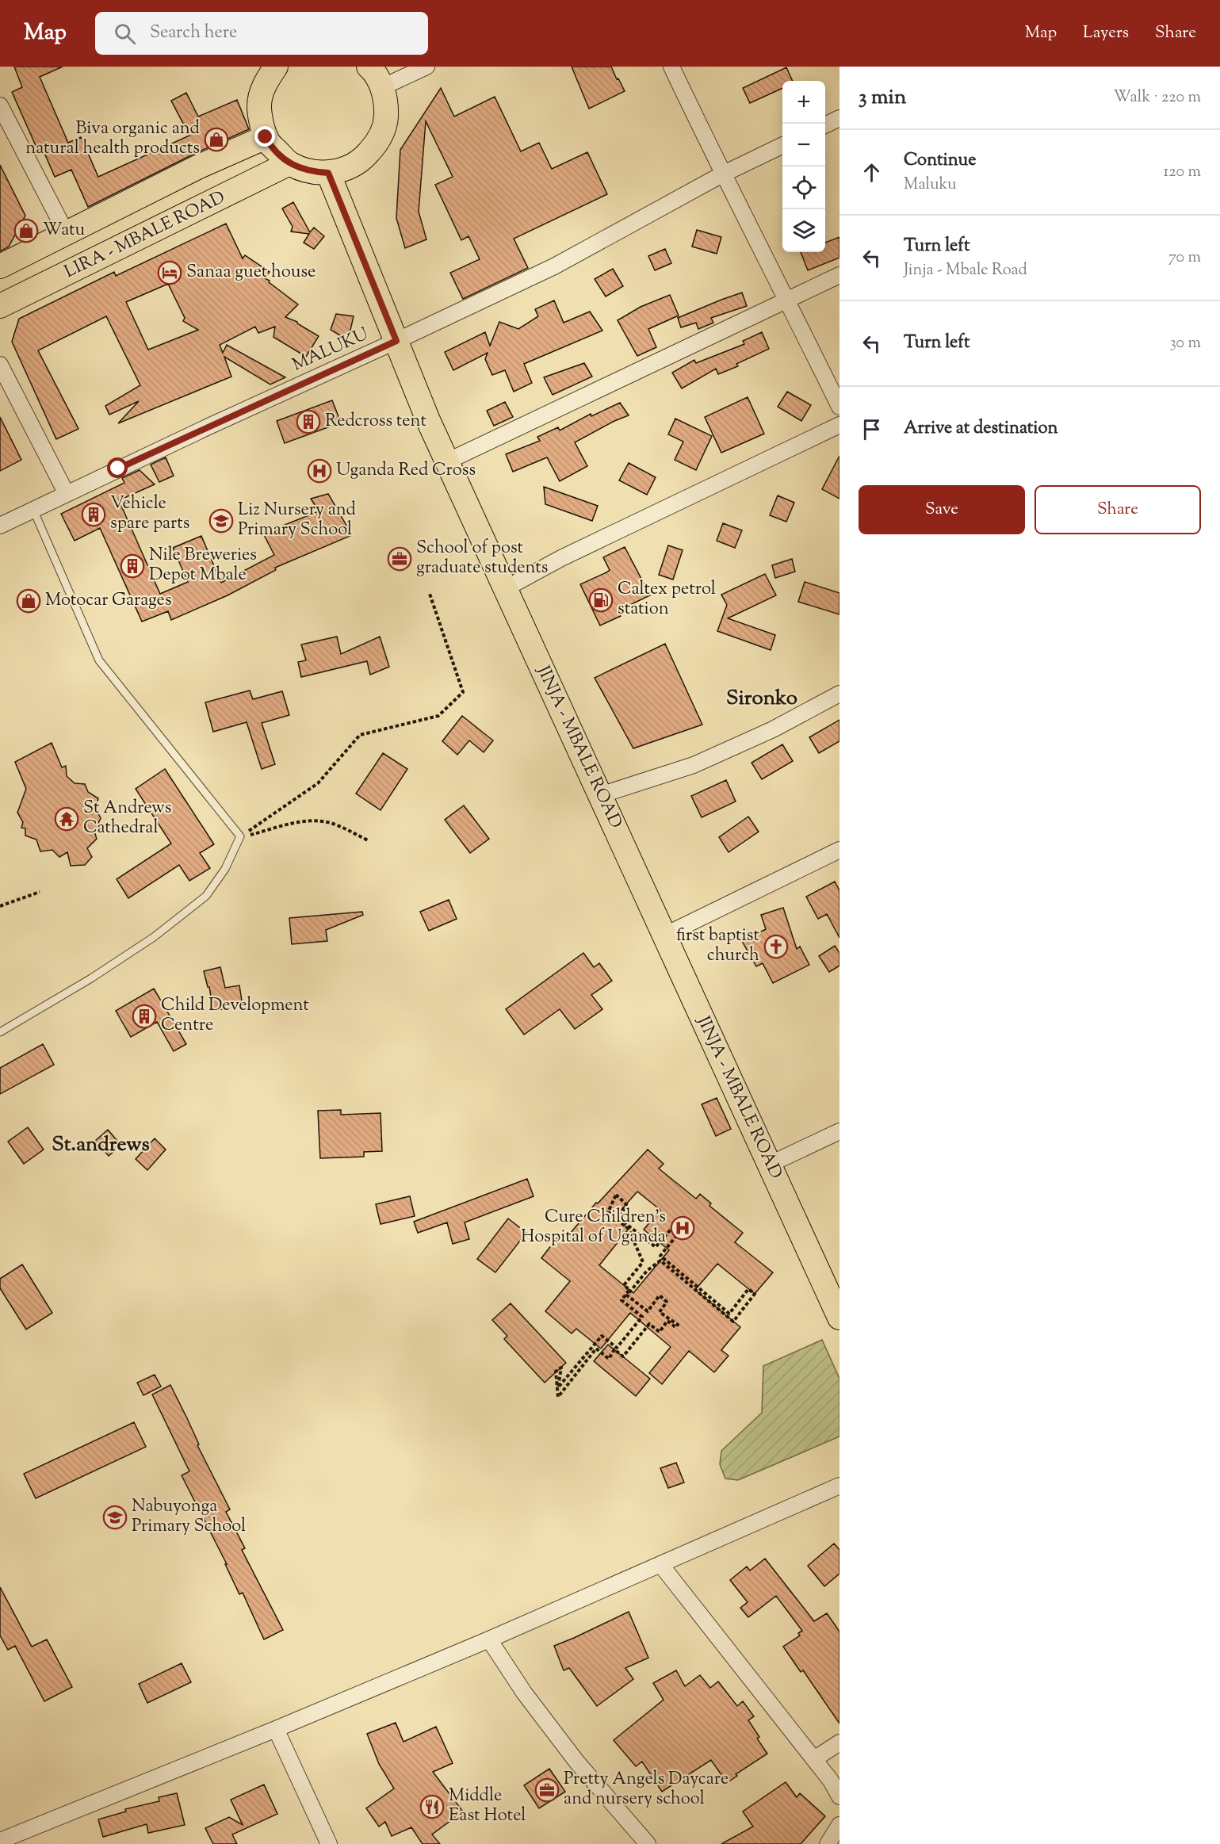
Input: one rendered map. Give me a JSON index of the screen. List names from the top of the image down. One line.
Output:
{"streets":{"main road":["LIRA - MBALE ROAD","JINJA - MBALE ROAD"],"street":["MALUKU"]},"crossings":[["MALUKU","JINJA - MBALE ROAD"]],"districts":["Sironko","St.andrews"],"places":{"shop":["Biva organic and natural health products","Watu","Motocar Garages"],"hotel":["Sanaa guet house"],"building":["Redcross tent","Vehicle spare parts","Nile Breweries Depot Mbale","Child Development Centre"],"hospital":["Uganda Red Cross","Cure Children's Hospital of Uganda"],"school or university":["Liz Nursery and Primary School","Nabuyonga Primary School"],"office":["School of post graduate students","Pretty Angels Daycare and nursery school"],"fuel station":["Caltex petrol station"],"temple":["St Andrews Cathedral"],"church":["first baptist church"],"restaurant":["Middle East Hotel"]},"page":{"header":"Map","search":"Search here","nav":["Map","Layers","Share"],"heading":["3 min","Walk · 220 m"],"map_buttons":["+","−"],"list":[["Continue","Maluku","120 m"],["Turn left","Jinja - Mbale Road","70 m"],["Turn left","30 m"],"Arrive at destination"],"buttons":["Save","Share"]}}
